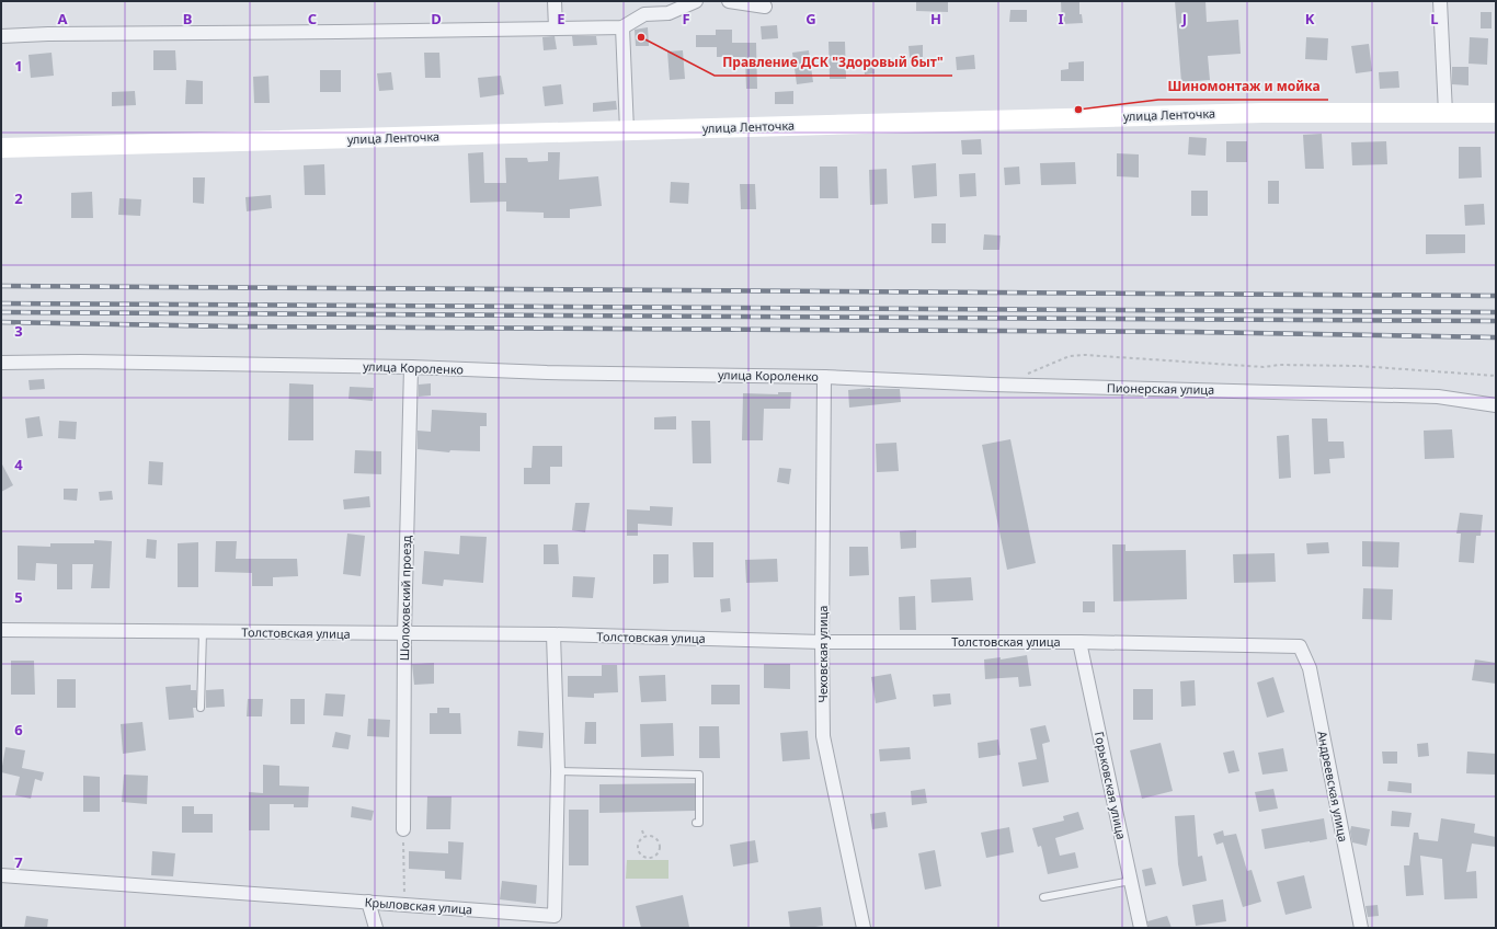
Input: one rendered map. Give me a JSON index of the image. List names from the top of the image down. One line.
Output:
{"streets":{"main road":["улица Ленточка"],"street":["улица Короленко","Пионерская улица","Шолоховский проезд","Толстовская улица","Чеховская улица","Горьковская улица","Андреевская улица","Крыловская улица"]},"crossings":[["улица Короленко","Пионерская улица"],["улица Короленко","Шолоховский проезд"],["улица Короленко","Чеховская улица"],["Пионерская улица","Чеховская улица"],["Шолоховский проезд","Толстовская улица"],["Толстовская улица","Чеховская улица"],["Толстовская улица","Горьковская улица"],["Толстовская улица","Андреевская улица"],["Толстовская улица","Крыловская улица"]],"places":["Правление ДСК \"Здоровый быт\"","Шиномонтаж и мойка"],"grid":{"columns":["A","B","C","D","E","F","G","H","I","J","K","L"],"rows":["1","2","3","4","5","6","7"]}}
